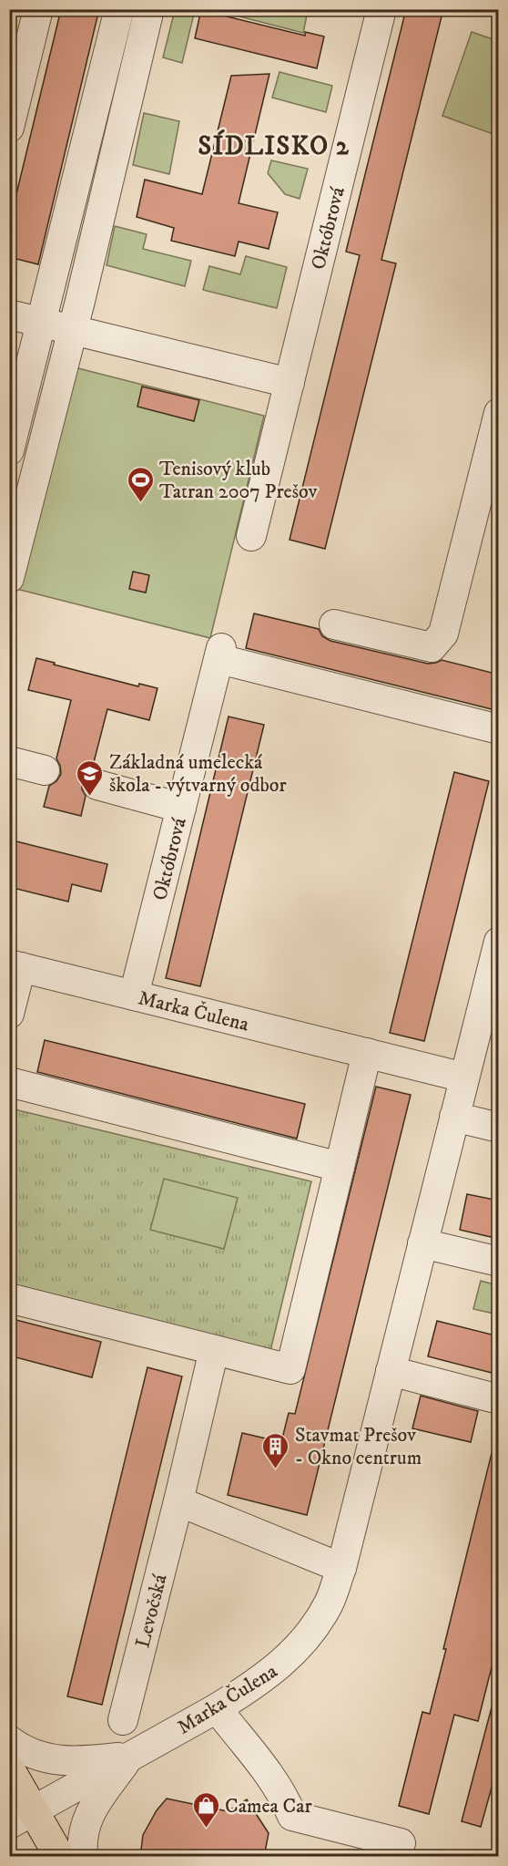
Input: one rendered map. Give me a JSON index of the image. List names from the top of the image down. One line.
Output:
{"streets":{"street":["Októbrová","Marka Čulena","Levočská"]},"crossings":[["Októbrová","Marka Čulena"]],"districts":["SÍDLISKO 2"],"places":{"sports":["Tenisový klub Tatran 2007 Prešov"],"school or university":["Základná umelecká škola - výtvarný odbor"],"building":["Stavmat Prešov - Okno centrum"],"shop":["Camea Car"]}}
